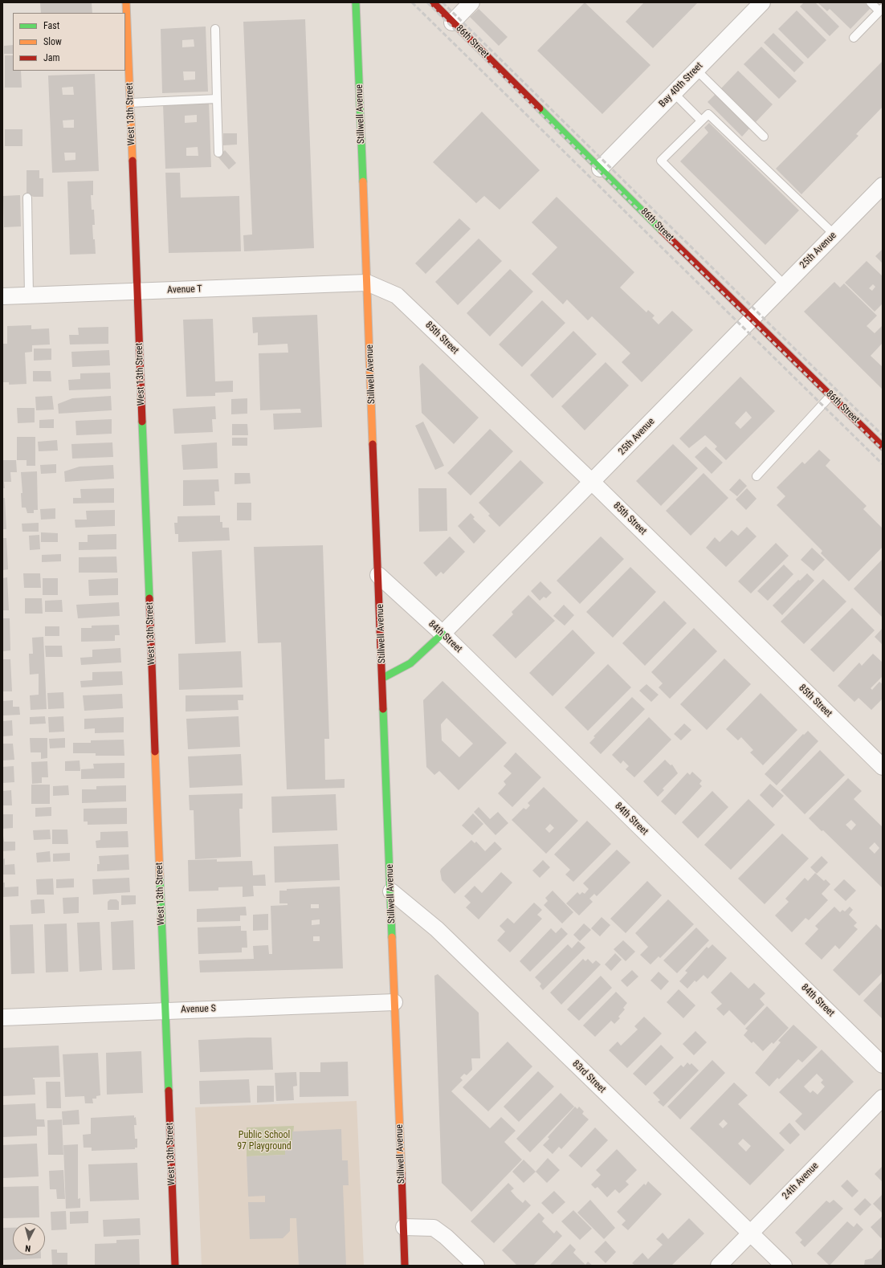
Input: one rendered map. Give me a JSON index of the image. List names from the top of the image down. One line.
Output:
{"streets":{"main road":["86th Street","West 13th Street","Stillwell Avenue","25th Avenue"],"street":["Bay 40th Street","Avenue T","85th Street","84th Street","Avenue S","83rd Street","24th Avenue"]},"crossings":[["86th Street","Bay 40th Street"],["86th Street","25th Avenue"],["West 13th Street","Avenue T"],["West 13th Street","Avenue S"],["Stillwell Avenue","25th Avenue"],["Stillwell Avenue","Avenue T"],["Stillwell Avenue","85th Street"],["Stillwell Avenue","84th Street"],["Stillwell Avenue","Avenue S"],["Stillwell Avenue","83rd Street"],["25th Avenue","85th Street"],["25th Avenue","84th Street"],["Avenue T","85th Street"],["83rd Street","24th Avenue"]],"parks":["Public School 97 Playground"],"legend":["Fast","Slow","Jam"],"north":"bottom"}
